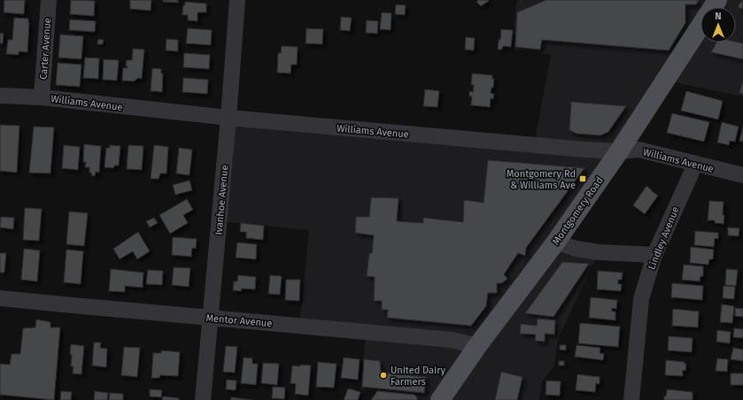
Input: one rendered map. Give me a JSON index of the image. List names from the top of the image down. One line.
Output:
{"streets":{"main road":["Montgomery Road"],"street":["Carter Avenue","Williams Avenue","Ivanhoe Avenue","Lindley Avenue","Mentor Avenue"]},"crossings":[["Carter Avenue","Williams Avenue"],["Williams Avenue","Ivanhoe Avenue"],["Williams Avenue","Montgomery Road"],["Williams Avenue","Lindley Avenue"],["Ivanhoe Avenue","Mentor Avenue"],["Montgomery Road","Mentor Avenue"]],"places":{"transit":["Montgomery Rd & Williams Ave"],"other":["United Dairy Farmers"]},"north":"top"}
